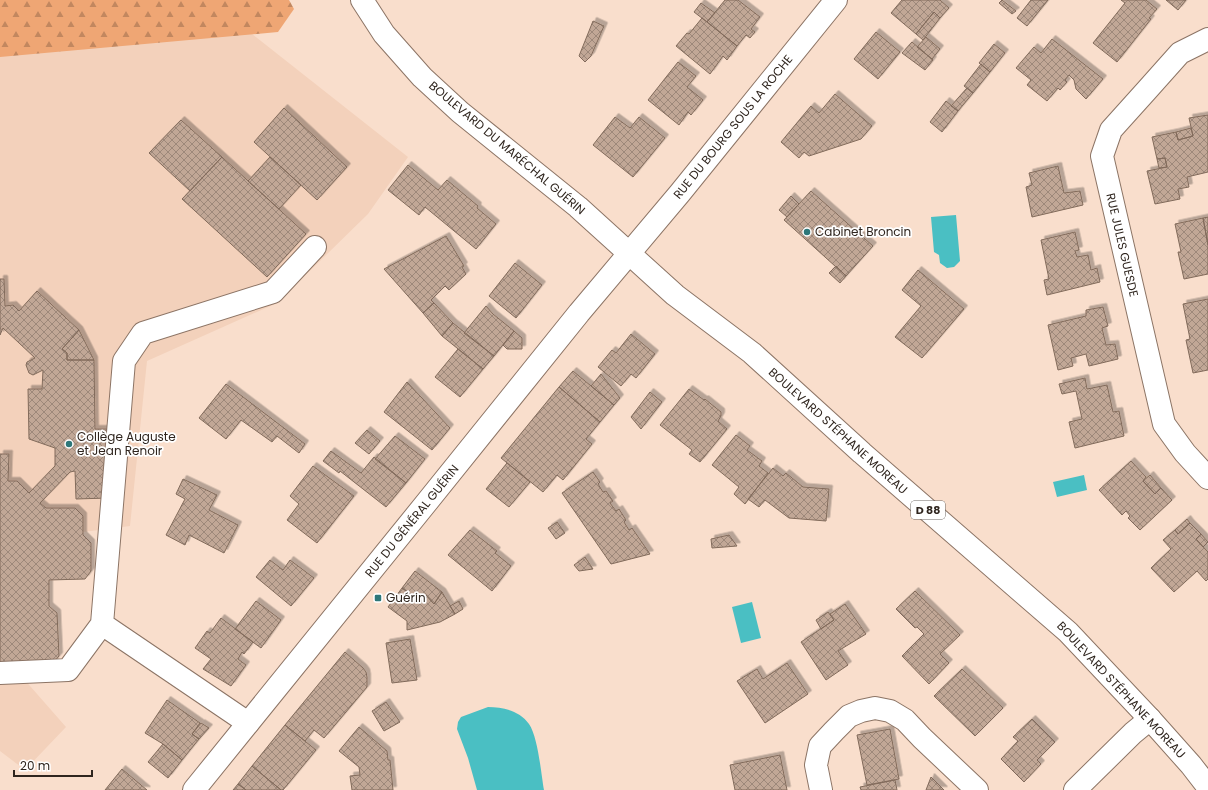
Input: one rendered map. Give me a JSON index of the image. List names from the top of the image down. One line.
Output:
{"streets":{"main road":["RUE DU BOURG SOUS LA ROCHE","BOULEVARD DU MARÉCHAL GUÉRIN","RUE JULES GUESDE","BOULEVARD STÉPHANE MOREAU","D 88","RUE DU GÉNÉRAL GUÉRIN"]},"crossings":[["RUE DU BOURG SOUS LA ROCHE","BOULEVARD DU MARÉCHAL GUÉRIN"],["RUE DU BOURG SOUS LA ROCHE","BOULEVARD STÉPHANE MOREAU"],["RUE DU BOURG SOUS LA ROCHE","RUE DU GÉNÉRAL GUÉRIN"],["BOULEVARD DU MARÉCHAL GUÉRIN","BOULEVARD STÉPHANE MOREAU"],["BOULEVARD DU MARÉCHAL GUÉRIN","RUE DU GÉNÉRAL GUÉRIN"],["BOULEVARD STÉPHANE MOREAU","RUE DU GÉNÉRAL GUÉRIN"]],"places":{"other":["Cabinet Broncin","Collège Auguste et Jean Renoir"],"transit":["Guérin"]},"scale_bar":"20 m"}
